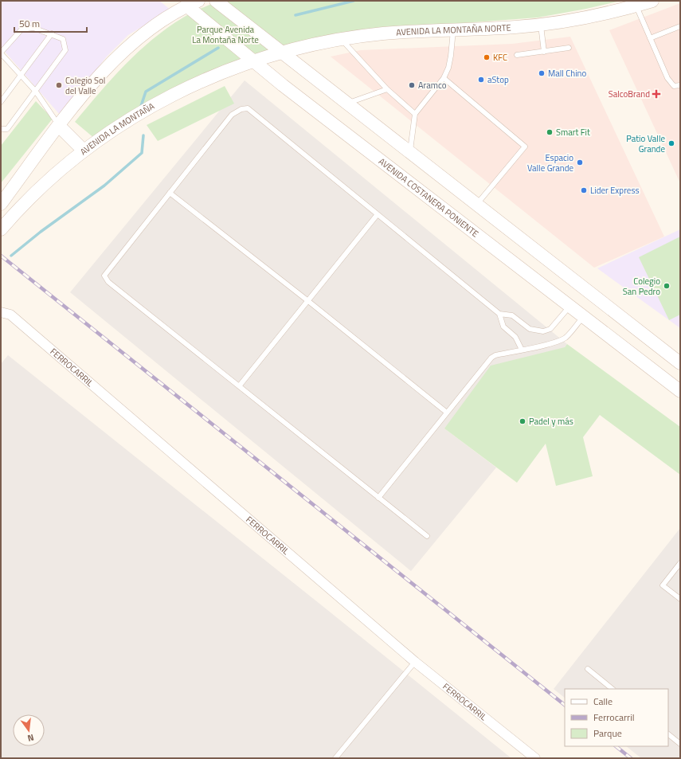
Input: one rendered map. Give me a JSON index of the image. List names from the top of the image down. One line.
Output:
{"streets":{"street":["AVENIDA LA MONTAÑA NORTE","AVENIDA LA MONTAÑA","AVENIDA COSTANERA PONIENTE","FERROCARRIL"]},"crossings":[["AVENIDA LA MONTAÑA NORTE","AVENIDA LA MONTAÑA"],["AVENIDA LA MONTAÑA NORTE","AVENIDA COSTANERA PONIENTE"],["AVENIDA LA MONTAÑA","AVENIDA COSTANERA PONIENTE"]],"parks":["Parque Avenida La Montaña Norte"],"places":{"other":["KFC","Mall Chino","aStop","Colegio Sol del Valle","Aramco","Smart Fit","Patio Valle Grande","Espacio Valle Grande","Lider Express","Colegio San Pedro","Padel y más"],"health":["SalcoBrand"]},"legend":["Calle","Ferrocarril","Parque"],"scale_bar":"50 m","north":"bottom"}
